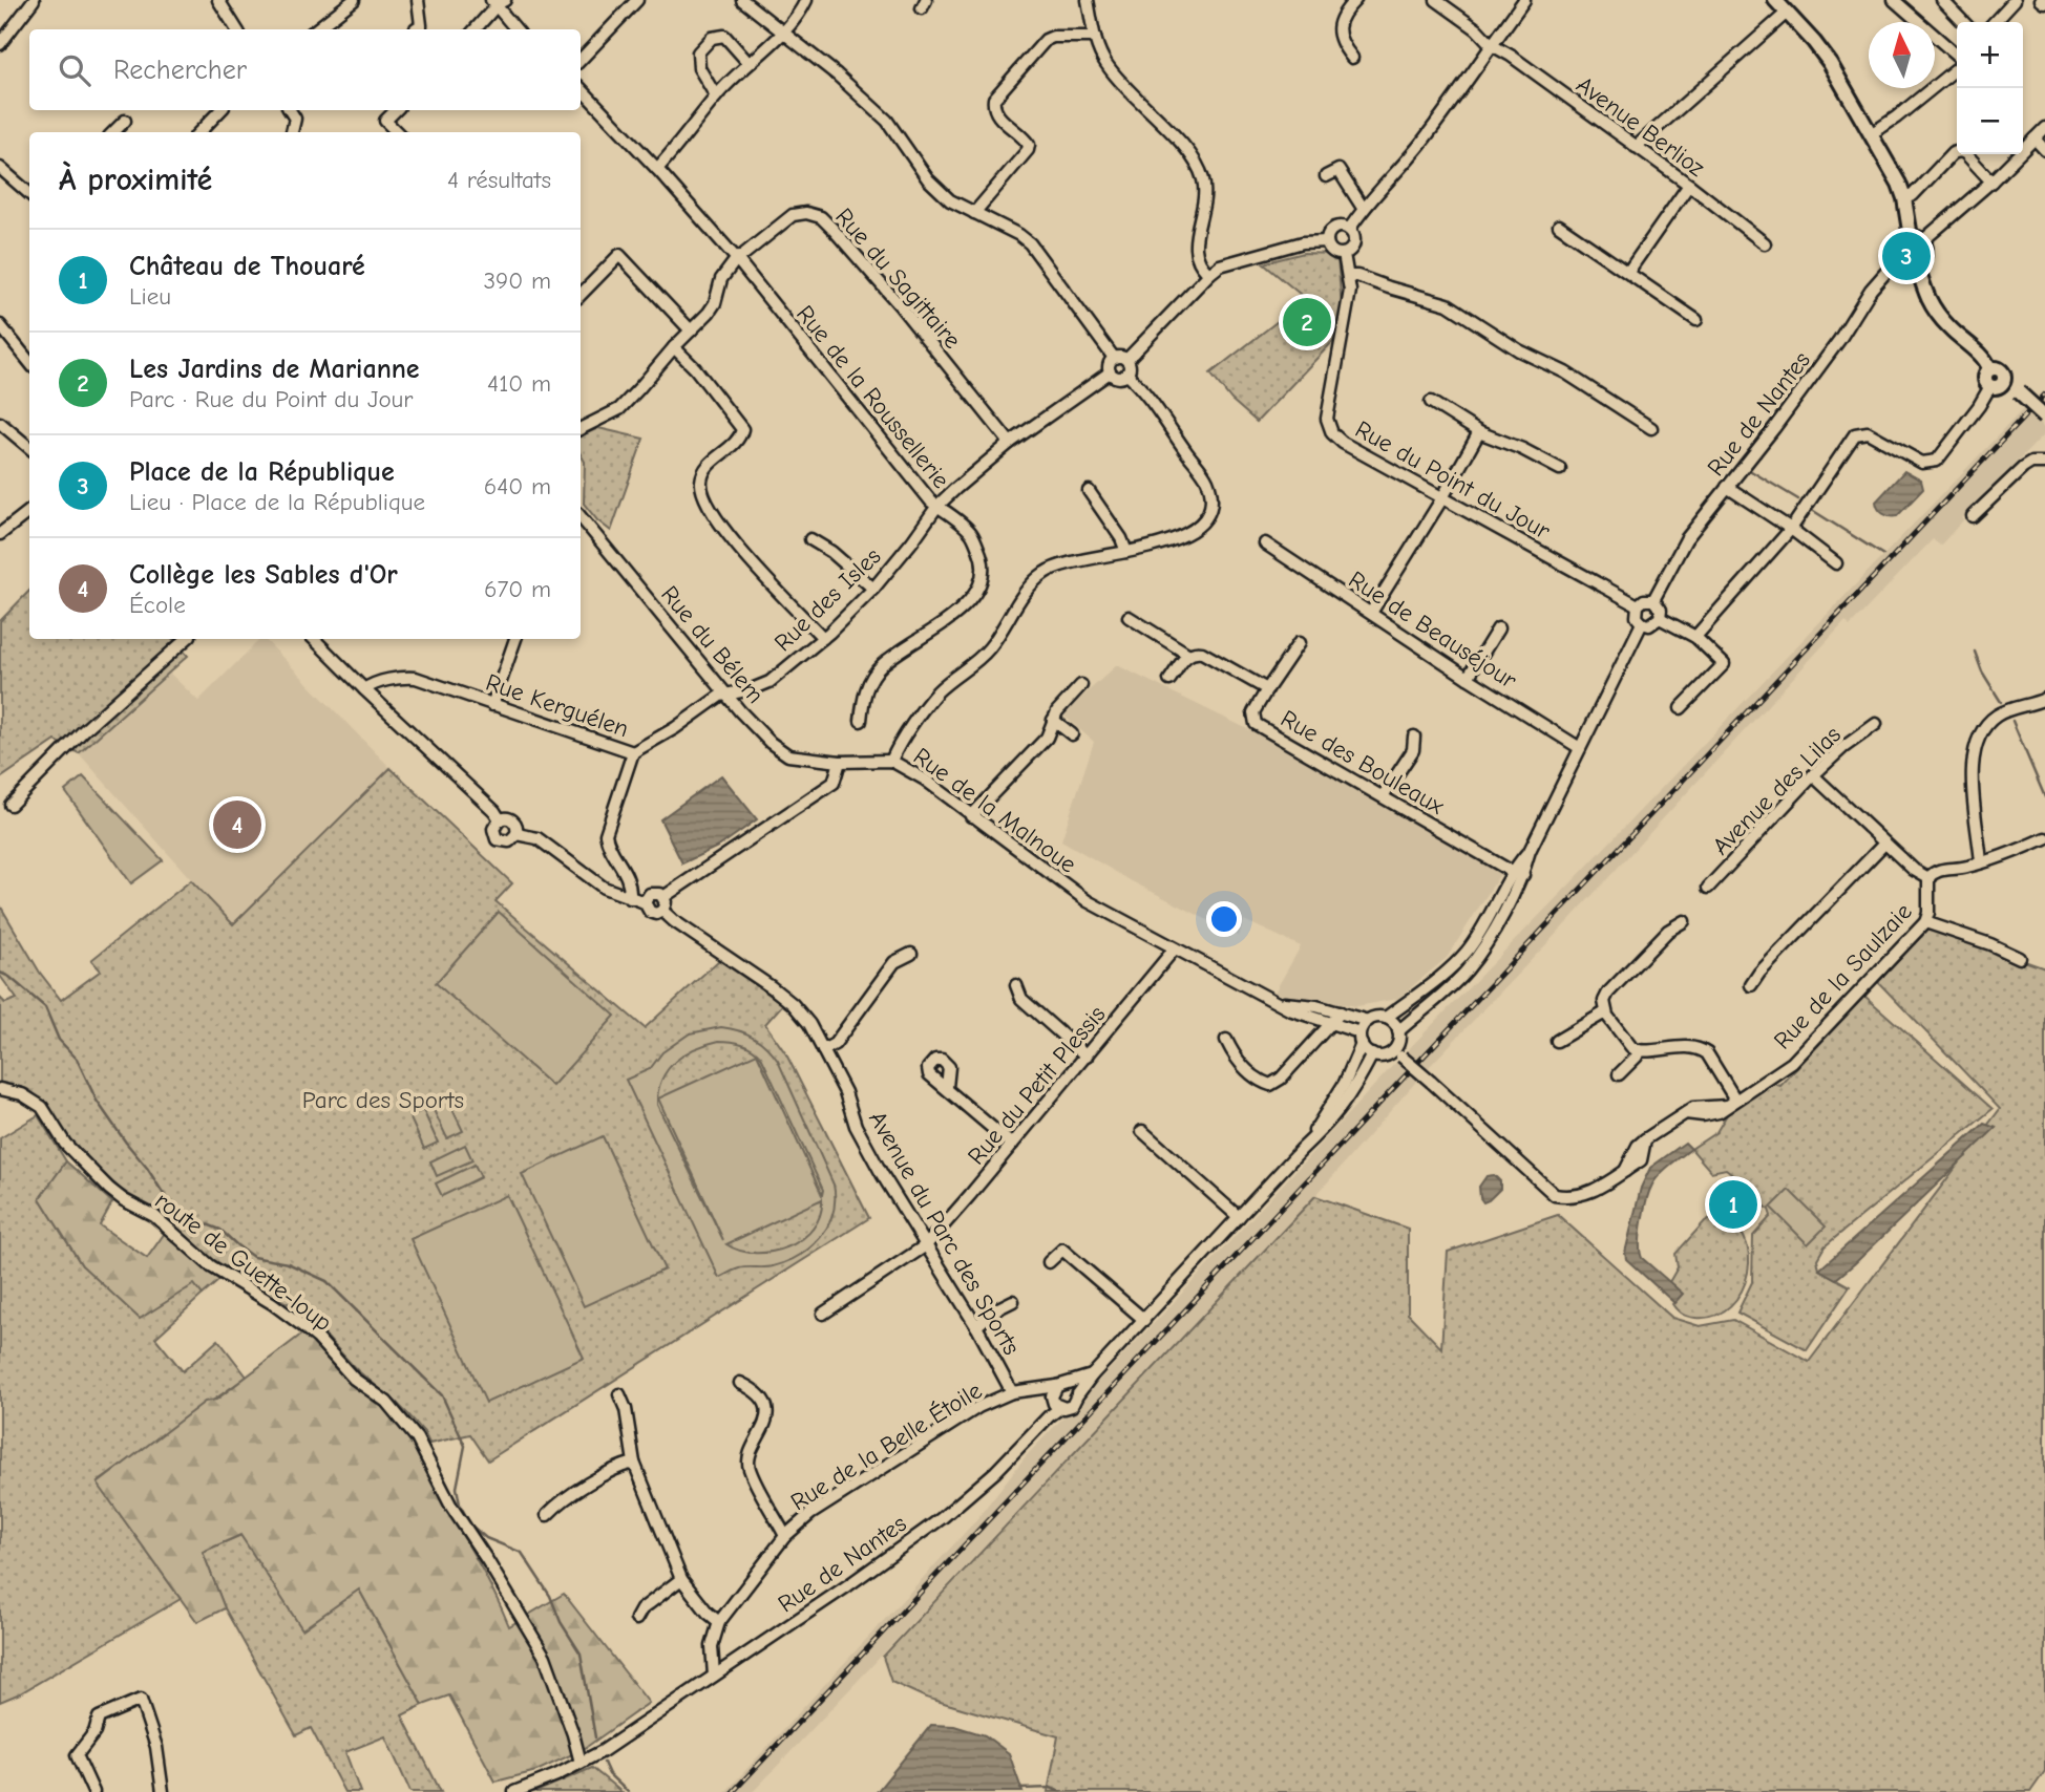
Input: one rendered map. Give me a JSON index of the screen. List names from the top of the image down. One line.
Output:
{"streets":{"street":["Avenue Berlioz","Rue du Sagittaire","Rue de la Roussellerie","Rue de Nantes","Rue du Point du Jour","Rue des Isles","Rue de Beauséjour","Rue du Bélem","Rue Kerguélen","Rue des Bouleaux","Avenue des Lilas","Rue de la Malnoue","Rue de la Saulzaie","Rue du Petit Plessis","Avenue du Parc des Sports","route de Guette-loup","Rue de la Belle Étoile"]},"crossings":[["Rue du Sagittaire","Rue de la Roussellerie"],["Rue du Sagittaire","Rue des Isles"],["Rue de la Roussellerie","Rue des Isles"],["Rue de Nantes","Rue du Point du Jour"],["Rue de Nantes","Rue de la Malnoue"],["Rue de Nantes","Rue de la Saulzaie"],["Rue de Nantes","route de Guette-loup"],["Rue de Nantes","Rue de la Belle Étoile"],["Rue des Isles","Rue du Bélem"],["Rue des Isles","Rue Kerguélen"],["Rue du Bélem","Rue Kerguélen"],["Rue du Bélem","Rue de la Malnoue"],["Rue de la Malnoue","Rue de la Saulzaie"],["Rue de la Malnoue","Rue du Petit Plessis"],["Rue du Petit Plessis","Avenue du Parc des Sports"],["Avenue du Parc des Sports","Rue de la Belle Étoile"]],"parks":["Parc des Sports"],"north":"top","page":{"map_buttons":["+","−"],"search":"Rechercher","heading":["À proximité","4 résultats"],"pins":["3","2","4","1"],"list":[{"mark":"1","name":"Château de Thouaré","note":"Lieu","value":"390 m"},{"mark":"2","name":"Les Jardins de Marianne","note":"Parc · Rue du Point du Jour","value":"410 m"},{"mark":"3","name":"Place de la République","note":"Lieu · Place de la République","value":"640 m"},{"mark":"4","name":"Collège les Sables d'Or","note":"École","value":"670 m"}]}}
